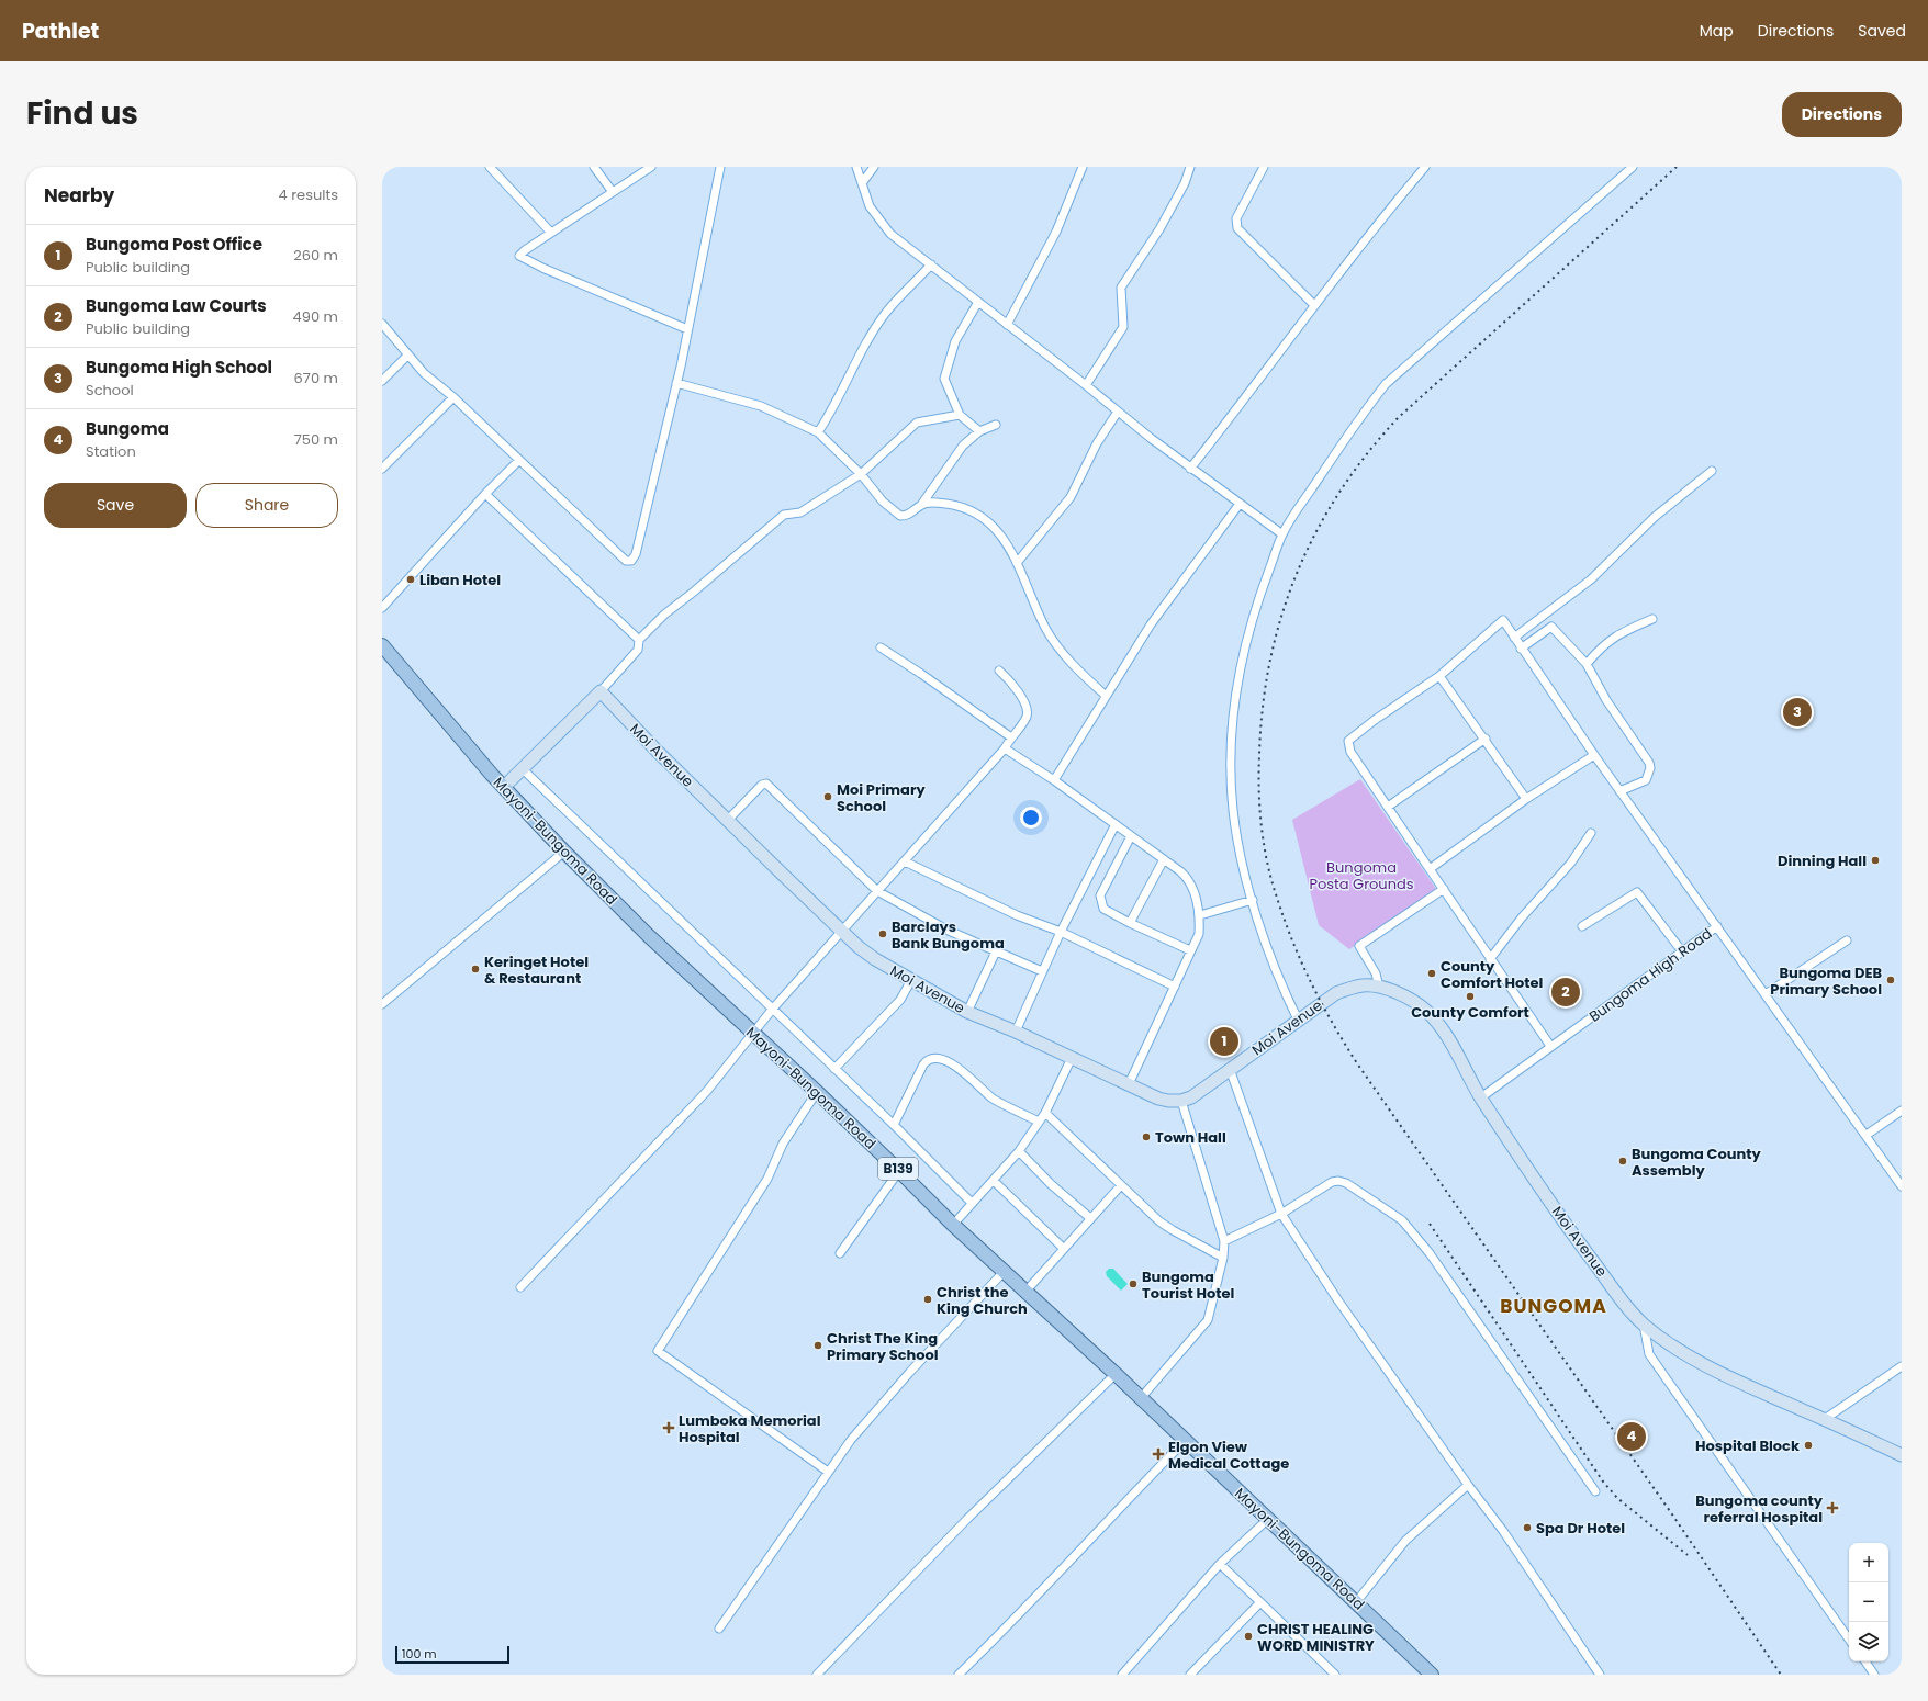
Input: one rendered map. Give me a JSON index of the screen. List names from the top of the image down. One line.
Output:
{"streets":{"main road":["Mayoni-Bungoma Road","B139"],"street":["Moi Avenue","Bungoma High Road"]},"crossings":[["Moi Avenue","Bungoma High Road"]],"districts":["BUNGOMA"],"parks":["Bungoma Posta Grounds"],"places":{"other":["Liban Hotel","Moi Primary School","Dinning Hall","Barclays Bank Bungoma","Keringet Hotel & Restaurant","County Comfort Hotel","Bungoma DEB Primary School","County Comfort","Town Hall","Bungoma County Assembly","Bungoma Tourist Hotel","Christ the King Church","Christ The King Primary School","Hospital Block","Spa Dr Hotel","CHRIST HEALING WORD MINISTRY"],"health":["Lumboka Memorial Hospital","Elgon View Medical Cottage","Bungoma county referral Hospital"]},"scale_bar":"100 m","page":{"header":"Pathlet","nav":["Map","Directions","Saved"],"title":"Find us","buttons":["Directions",["Save","Share"]],"heading":["Nearby","4 results"],"list":[{"mark":"1","name":"Bungoma Post Office","note":"Public building","value":"260 m"},{"mark":"2","name":"Bungoma Law Courts","note":"Public building","value":"490 m"},{"mark":"3","name":"Bungoma High School","note":"School","value":"670 m"},{"mark":"4","name":"Bungoma","note":"Station","value":"750 m"}],"pins":["3","2","1","4"],"map_buttons":["+","−"],"scale":"100 m"}}
